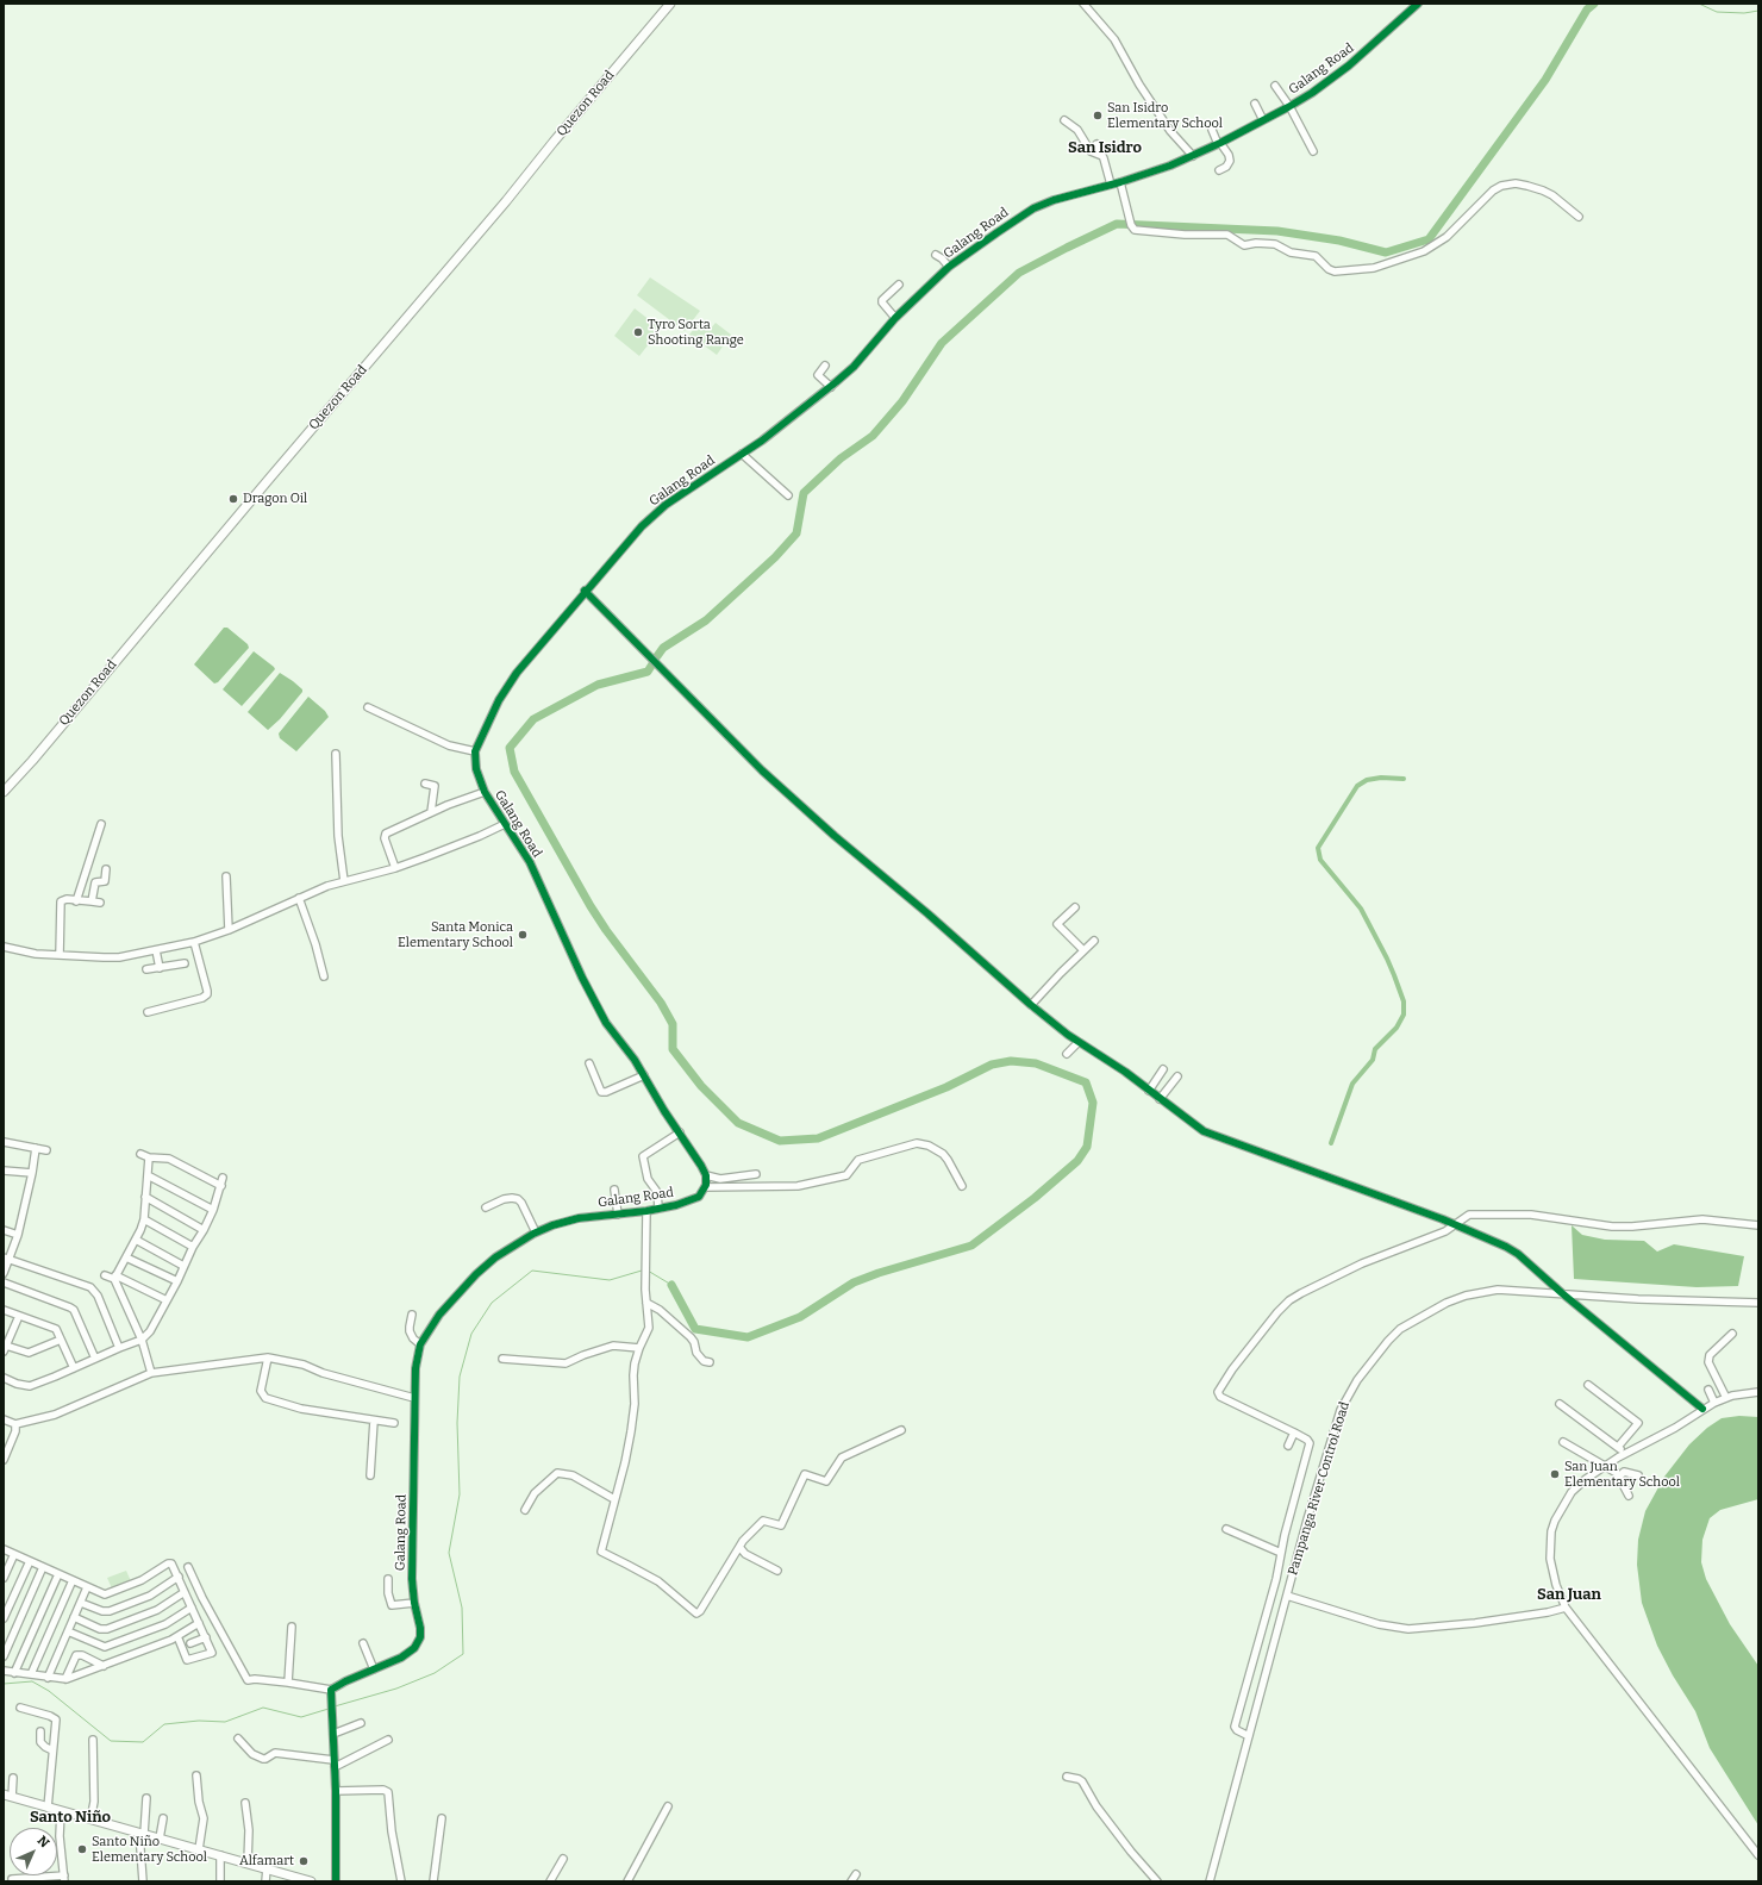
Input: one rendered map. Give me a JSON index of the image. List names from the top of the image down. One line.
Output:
{"streets":{"main road":["Quezon Road"],"street":["Galang Road","Pampanga River Control Road"]},"districts":["San Isidro","San Juan","Santo Niño"],"places":["San Isidro Elementary School","Tyro Sorta Shooting Range","Dragon Oil","Santa Monica Elementary School","San Juan Elementary School","Santo Niño Elementary School","Alfamart"],"north":"top right"}
